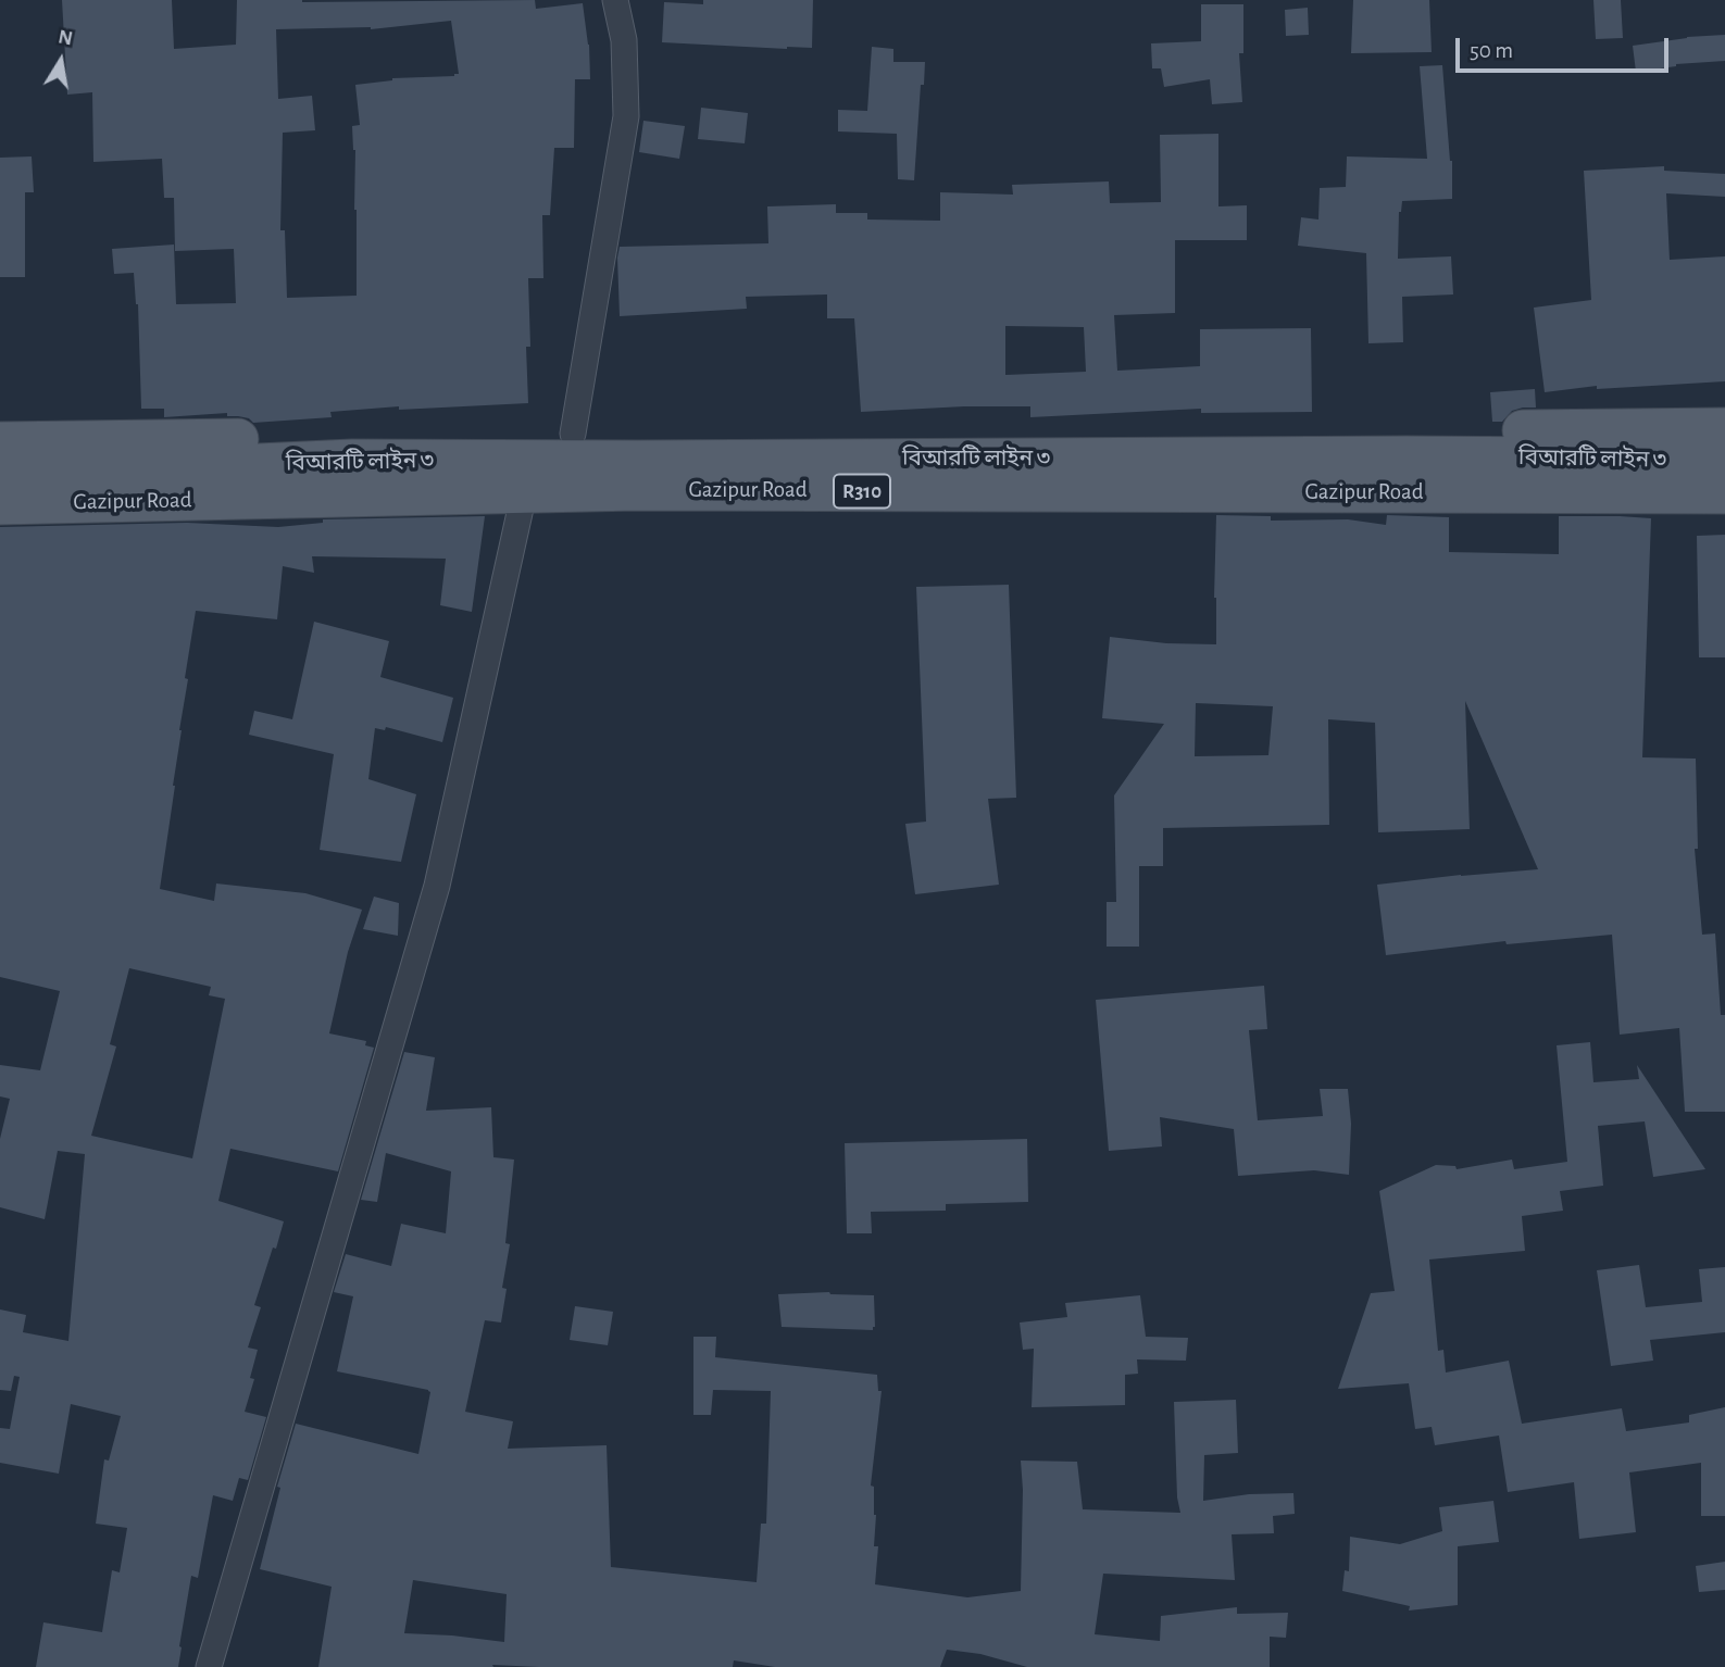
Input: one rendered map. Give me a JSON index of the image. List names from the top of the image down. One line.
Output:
{"streets":{"main road":["বিআরটি লাইন ৩","Gazipur Road","R310"]},"scale_bar":"50 m","north":"top"}
